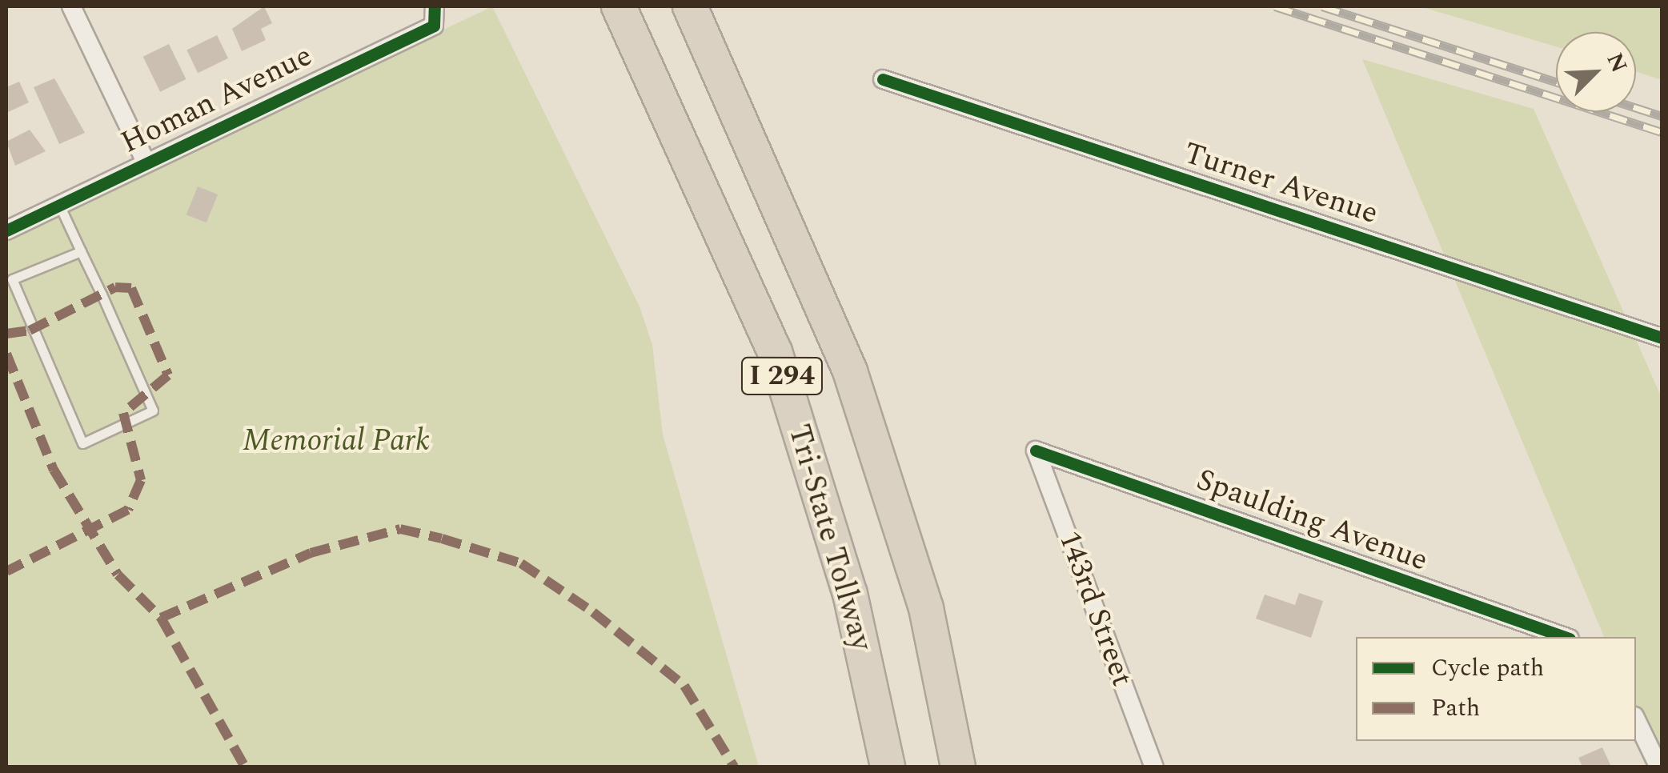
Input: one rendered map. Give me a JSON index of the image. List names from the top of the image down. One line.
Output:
{"streets":{"highway":["I 294","Tri-State Tollway"],"street":["Homan Avenue","Turner Avenue","Spaulding Avenue","143rd Street"]},"crossings":[["Spaulding Avenue","143rd Street"]],"parks":["Memorial Park"],"legend":["Cycle path","Path"],"north":"top right"}
